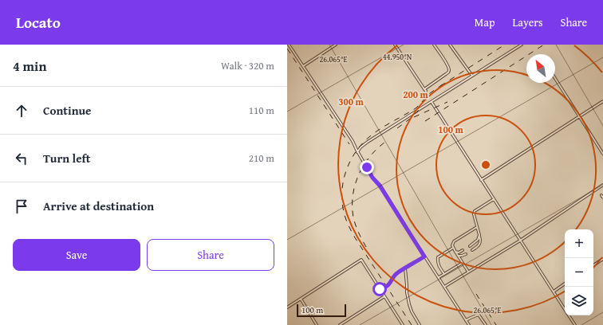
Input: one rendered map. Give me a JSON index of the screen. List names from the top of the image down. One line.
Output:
{"scale_bar":"100 m","north":"top left","page":{"header":"Locato","nav":["Map","Layers","Share"],"heading":["4 min","Walk · 320 m"],"list":[["Continue","110 m"],["Turn left","210 m"],"Arrive at destination"],"buttons":["Save","Share"],"map_buttons":["+","−"],"scale":"100 m"},"coordinates":["44.950°N","26.065°E"],"rings":["200 m","300 m","100 m"]}
